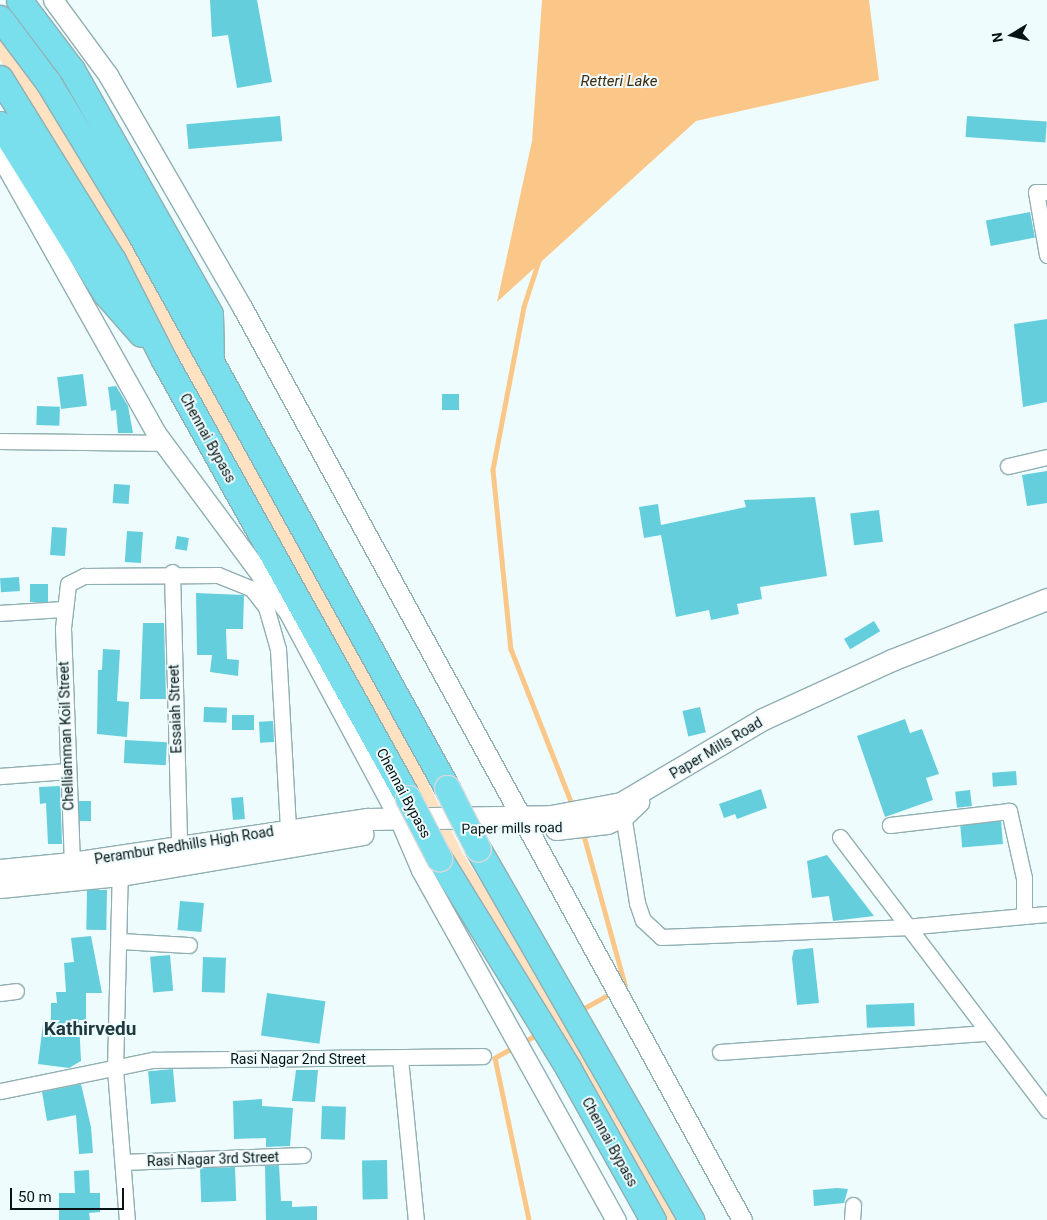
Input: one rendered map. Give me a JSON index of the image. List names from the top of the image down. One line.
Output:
{"streets":{"highway":["Chennai Bypass"],"main road":["Paper Mills Road","Paper mills road","Perambur Redhills High Road"],"street":["Essaiah Street","Chelliamman Koil Street","Rasi Nagar 2nd Street","Rasi Nagar 3rd Street"]},"crossings":[["Chennai Bypass","Paper Mills Road"],["Chennai Bypass","Perambur Redhills High Road"],["Essaiah Street","Chelliamman Koil Street"],["Essaiah Street","Perambur Redhills High Road"],["Chelliamman Koil Street","Perambur Redhills High Road"],["Paper Mills Road","Paper mills road"],["Paper Mills Road","Perambur Redhills High Road"]],"districts":["Kathirvedu"],"water":["Retteri Lake"],"scale_bar":"50 m","north":"left"}
